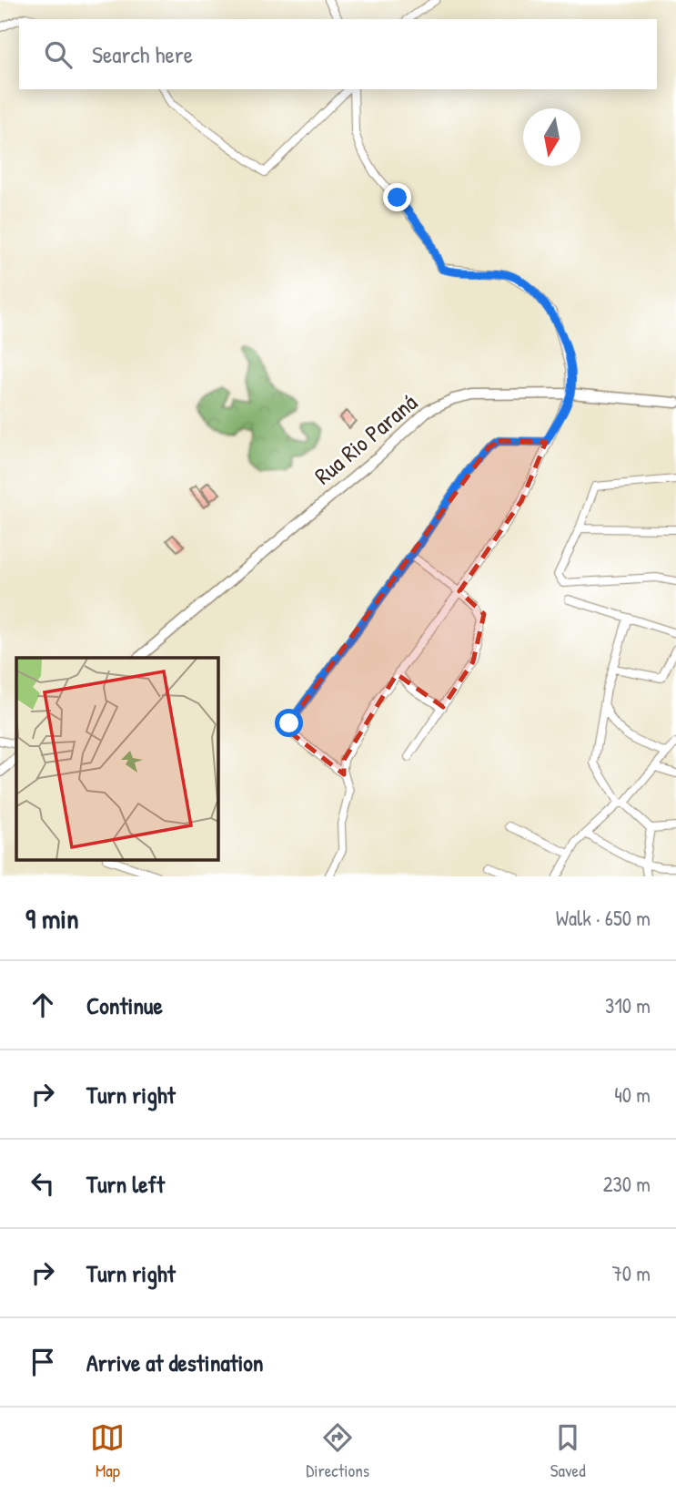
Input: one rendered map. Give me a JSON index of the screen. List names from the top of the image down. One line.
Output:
{"streets":{"street":["Rua Rio Paraná"]},"north":"bottom","page":{"search":"Search here","heading":["9 min","Walk · 650 m"],"list":[["Continue","310 m"],["Turn right","40 m"],["Turn left","230 m"],["Turn right","70 m"],"Arrive at destination"],"nav":["Map","Directions","Saved"]}}
